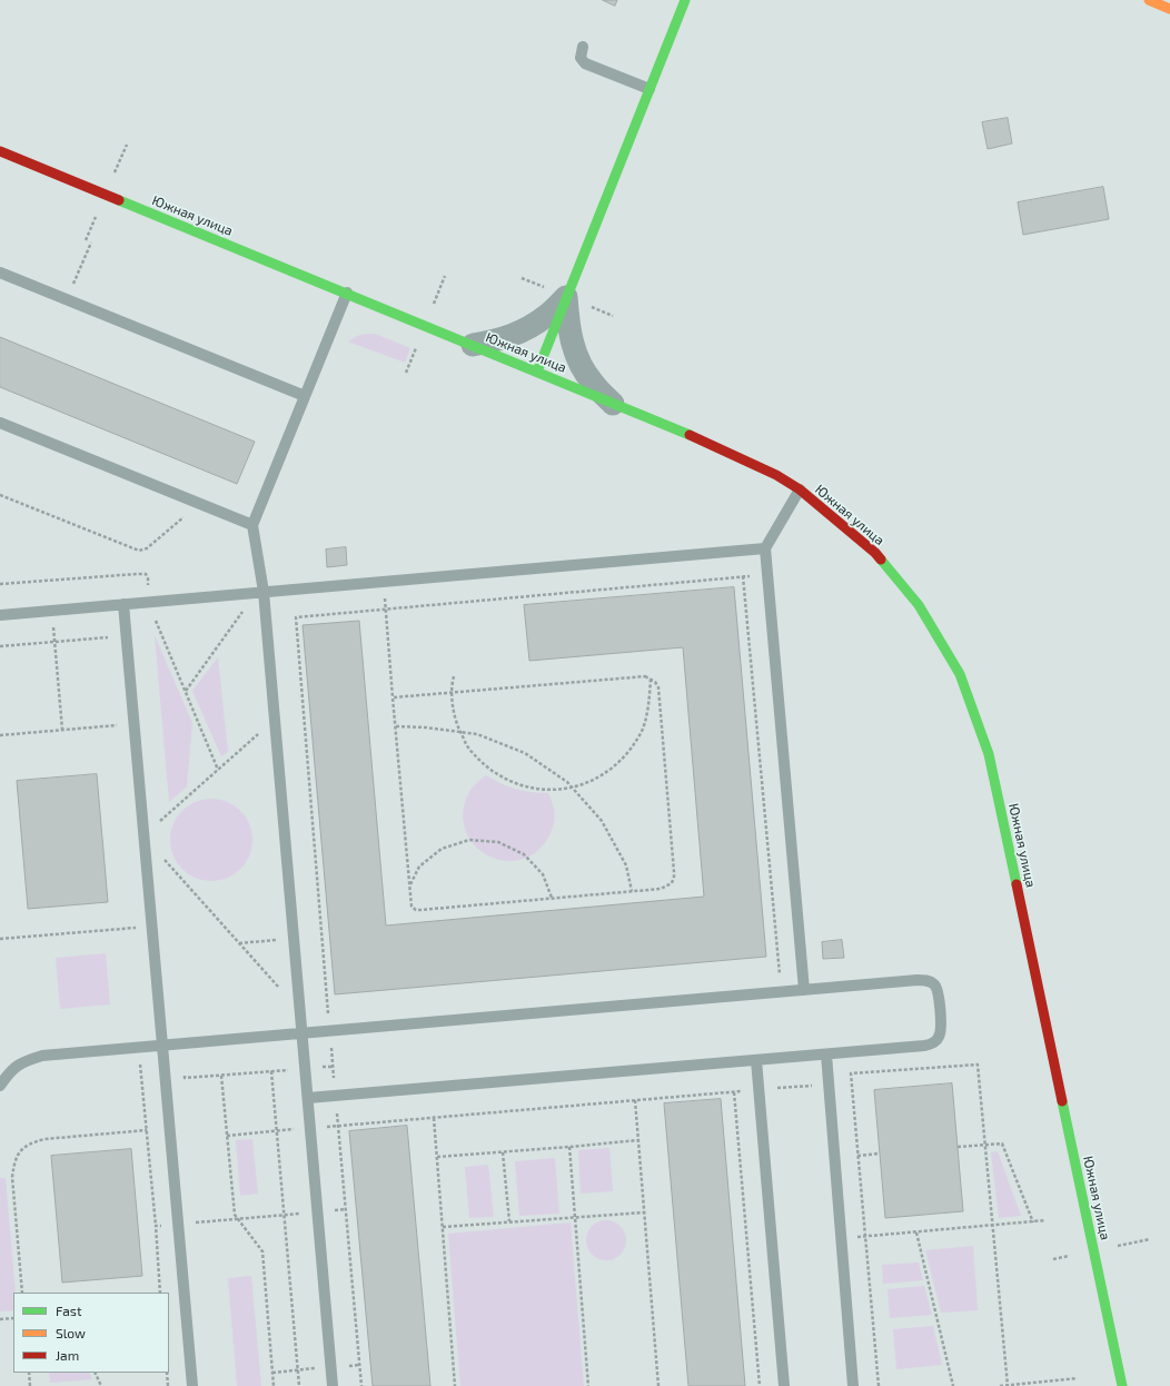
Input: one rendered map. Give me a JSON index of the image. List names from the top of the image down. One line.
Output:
{"streets":{"street":["Южная улица"]},"legend":["Fast","Slow","Jam"]}
